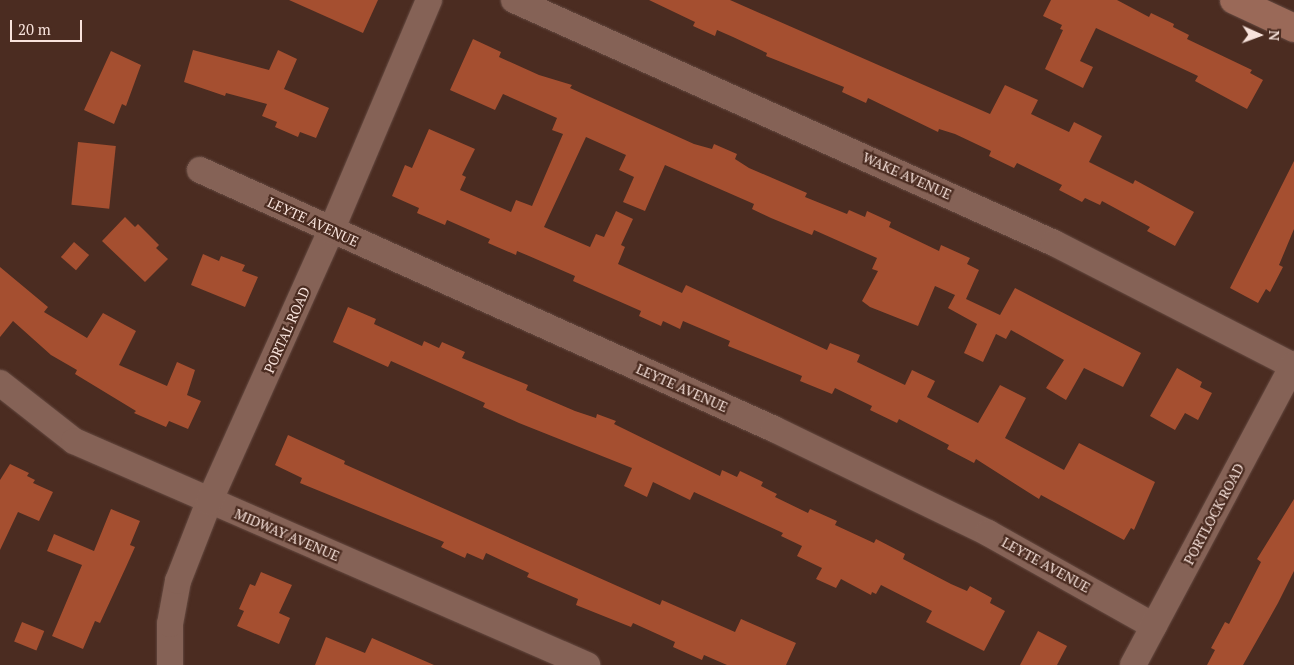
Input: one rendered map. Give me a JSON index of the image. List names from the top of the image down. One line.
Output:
{"streets":{"street":["WAKE AVENUE","LEYTE AVENUE","PORTAL ROAD","PORTLOCK ROAD","MIDWAY AVENUE"]},"crossings":[["WAKE AVENUE","PORTLOCK ROAD"],["LEYTE AVENUE","PORTAL ROAD"],["LEYTE AVENUE","PORTLOCK ROAD"],["PORTAL ROAD","MIDWAY AVENUE"]],"scale_bar":"20 m","north":"right"}
